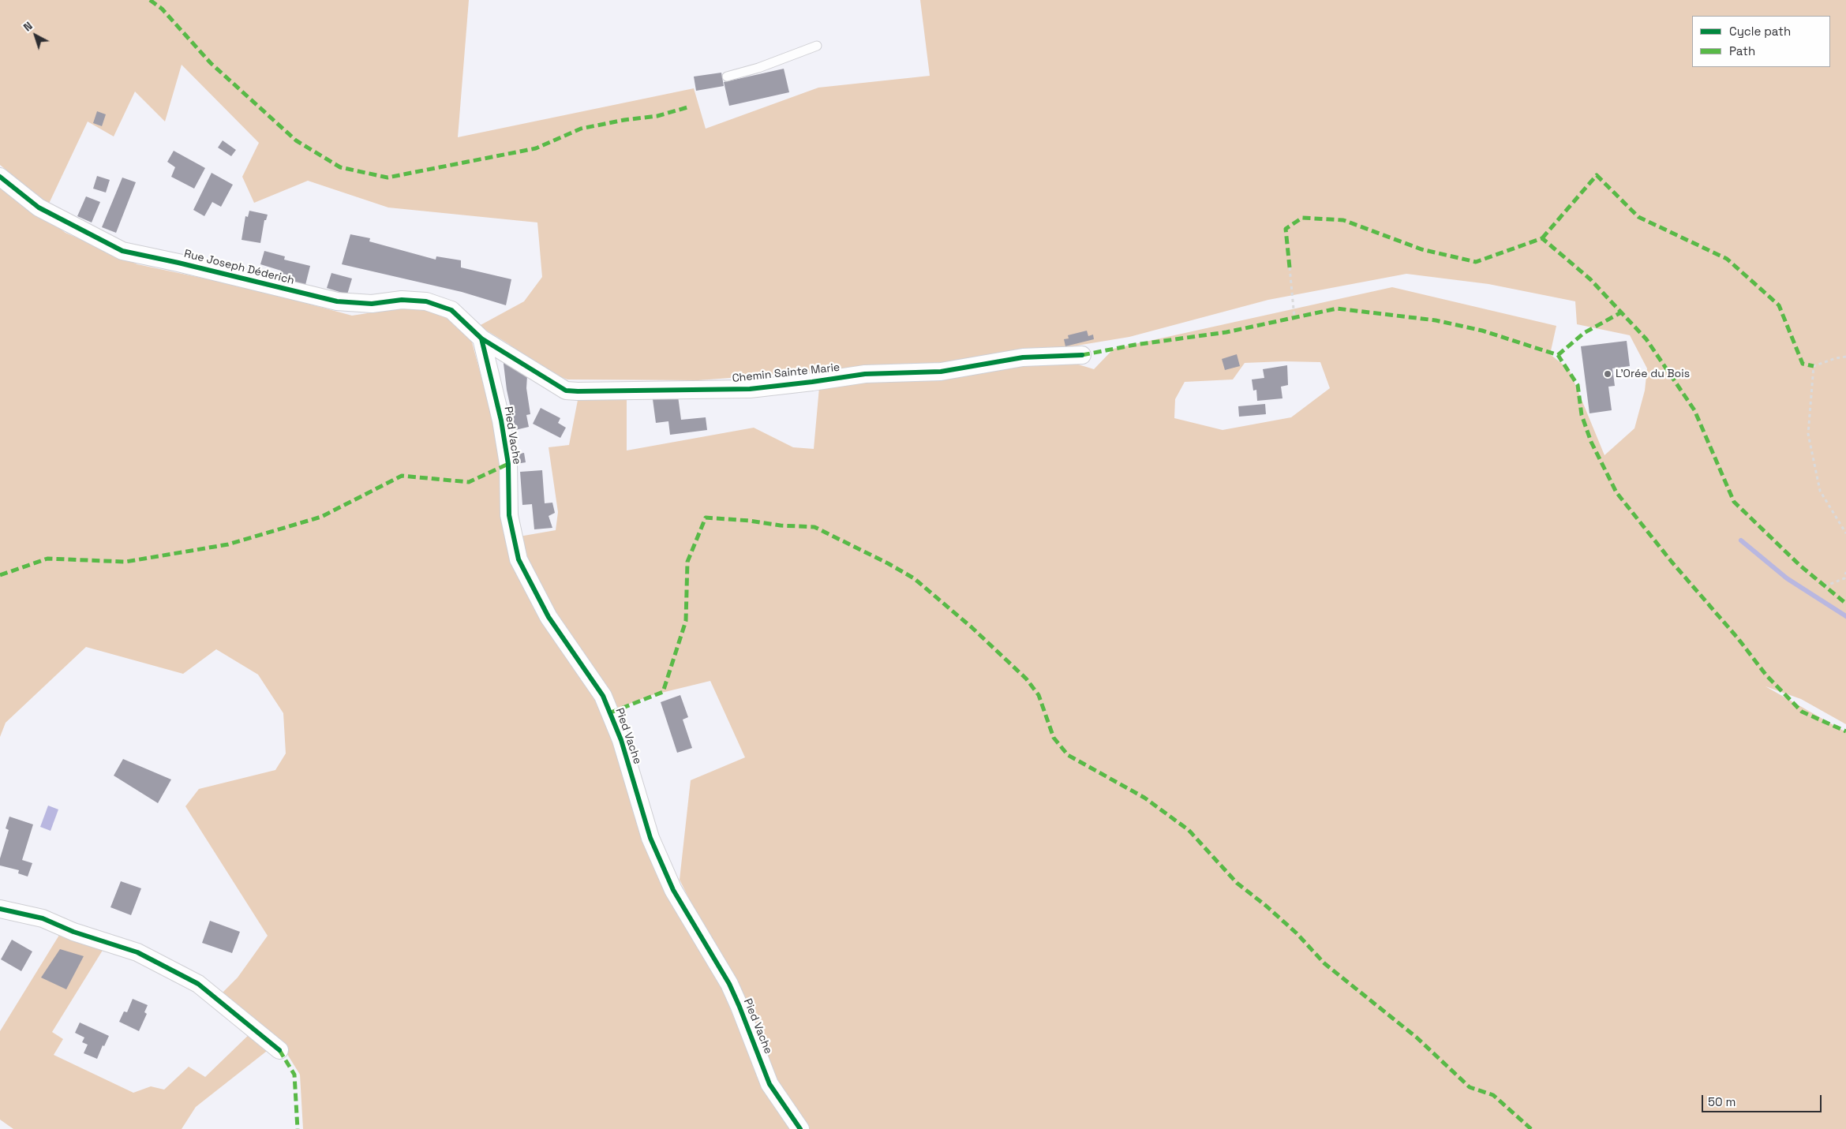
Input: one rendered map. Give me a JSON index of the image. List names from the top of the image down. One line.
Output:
{"streets":{"street":["Rue Joseph Déderich","Chemin Sainte Marie","Pied Vache"]},"crossings":[["Rue Joseph Déderich","Chemin Sainte Marie"],["Rue Joseph Déderich","Pied Vache"],["Chemin Sainte Marie","Pied Vache"]],"places":["L'Orée du Bois"],"legend":["Cycle path","Path"],"scale_bar":"50 m","north":"top left"}
